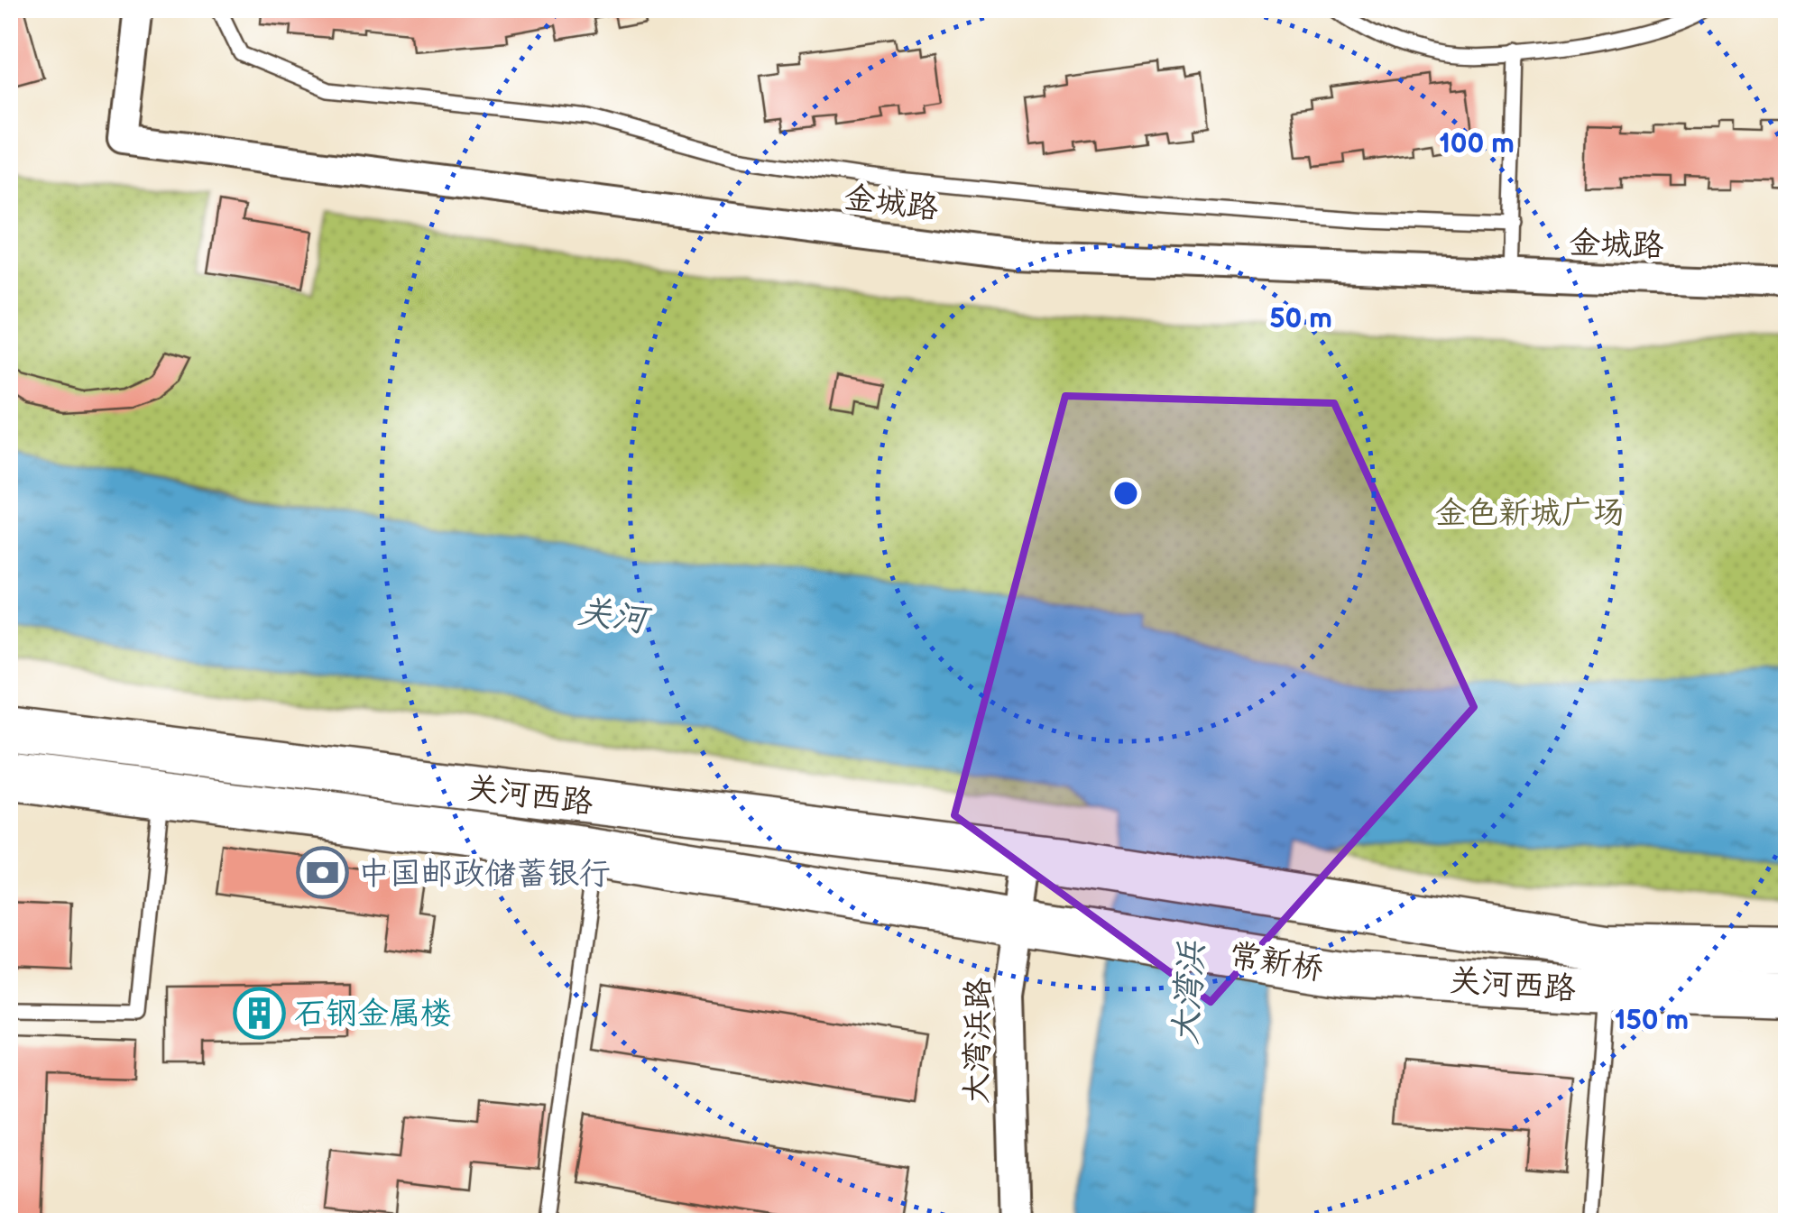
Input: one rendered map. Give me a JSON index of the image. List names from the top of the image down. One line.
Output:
{"streets":{"main road":["关河西路","常新桥"],"street":["金城路","大湾浜路"]},"crossings":[["关河西路","常新桥"],["关河西路","大湾浜路"],["常新桥","大湾浜路"]],"water":["关河","大湾浜"],"parks":["金色新城广场"],"places":{"bank":["中国邮政储蓄银行"],"building":["石钢金属楼"]},"rings":["100 m","50 m","150 m"]}
